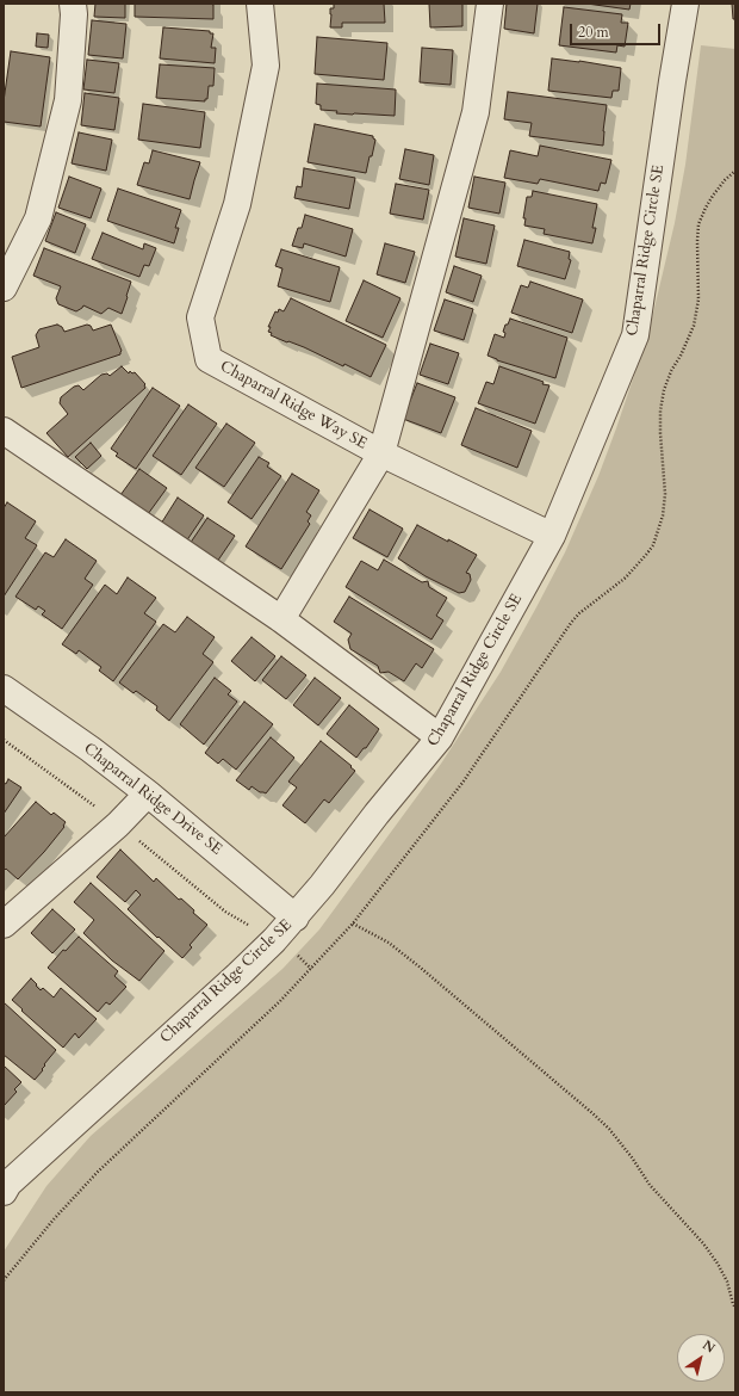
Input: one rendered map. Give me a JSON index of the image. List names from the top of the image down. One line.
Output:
{"streets":{"street":["Chaparral Ridge Circle SE","Chaparral Ridge Way SE","Chaparral Ridge Drive SE"]},"crossings":[["Chaparral Ridge Circle SE","Chaparral Ridge Way SE"],["Chaparral Ridge Circle SE","Chaparral Ridge Drive SE"]],"scale_bar":"20 m","north":"top right"}
